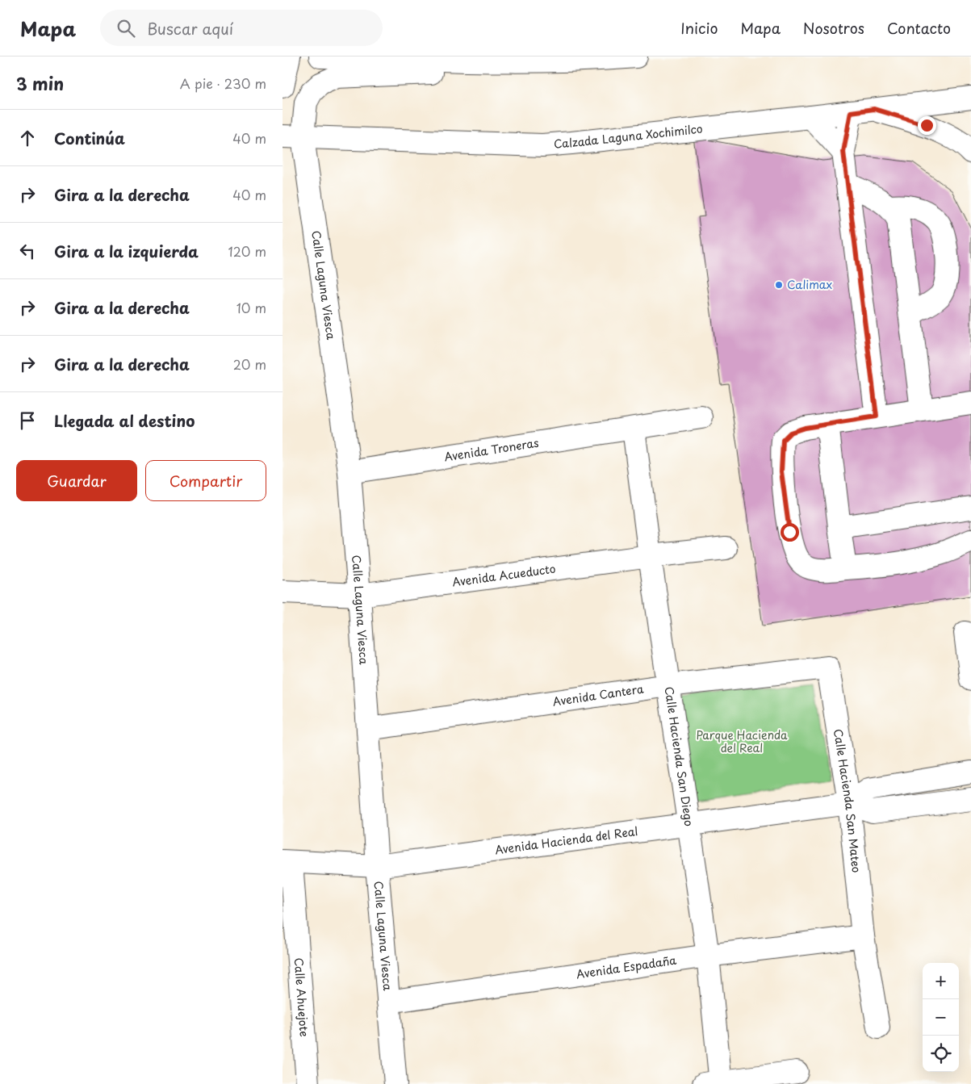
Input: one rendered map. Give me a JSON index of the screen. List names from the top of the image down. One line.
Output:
{"streets":{"street":["Calzada Laguna Xochimilco","Calle Laguna Viesca","Avenida Troneras","Avenida Acueducto","Avenida Cantera","Calle Hacienda San Diego","Calle Hacienda San Mateo","Avenida Hacienda del Real","Avenida Espadaña","Calle Ahuejote"]},"crossings":[["Calzada Laguna Xochimilco","Calle Laguna Viesca"],["Calle Laguna Viesca","Avenida Troneras"],["Calle Laguna Viesca","Avenida Acueducto"],["Calle Laguna Viesca","Avenida Cantera"],["Calle Laguna Viesca","Avenida Hacienda del Real"],["Calle Laguna Viesca","Avenida Espadaña"],["Avenida Troneras","Calle Hacienda San Diego"],["Avenida Acueducto","Calle Hacienda San Diego"],["Avenida Cantera","Calle Hacienda San Diego"],["Avenida Cantera","Calle Hacienda San Mateo"],["Calle Hacienda San Diego","Avenida Hacienda del Real"],["Calle Hacienda San Diego","Avenida Espadaña"],["Calle Hacienda San Mateo","Avenida Hacienda del Real"],["Calle Hacienda San Mateo","Avenida Espadaña"],["Avenida Hacienda del Real","Calle Ahuejote"]],"parks":["Parque Hacienda del Real"],"places":["Calimax"],"page":{"header":"Mapa","search":"Buscar aquí","nav":["Inicio","Mapa","Nosotros","Contacto"],"heading":["3 min","A pie · 230 m"],"list":[["Continúa","40 m"],["Gira a la derecha","40 m"],["Gira a la izquierda","120 m"],["Gira a la derecha","10 m"],["Gira a la derecha","20 m"],"Llegada al destino"],"buttons":["Guardar","Compartir"],"map_buttons":["+","−"]}}
